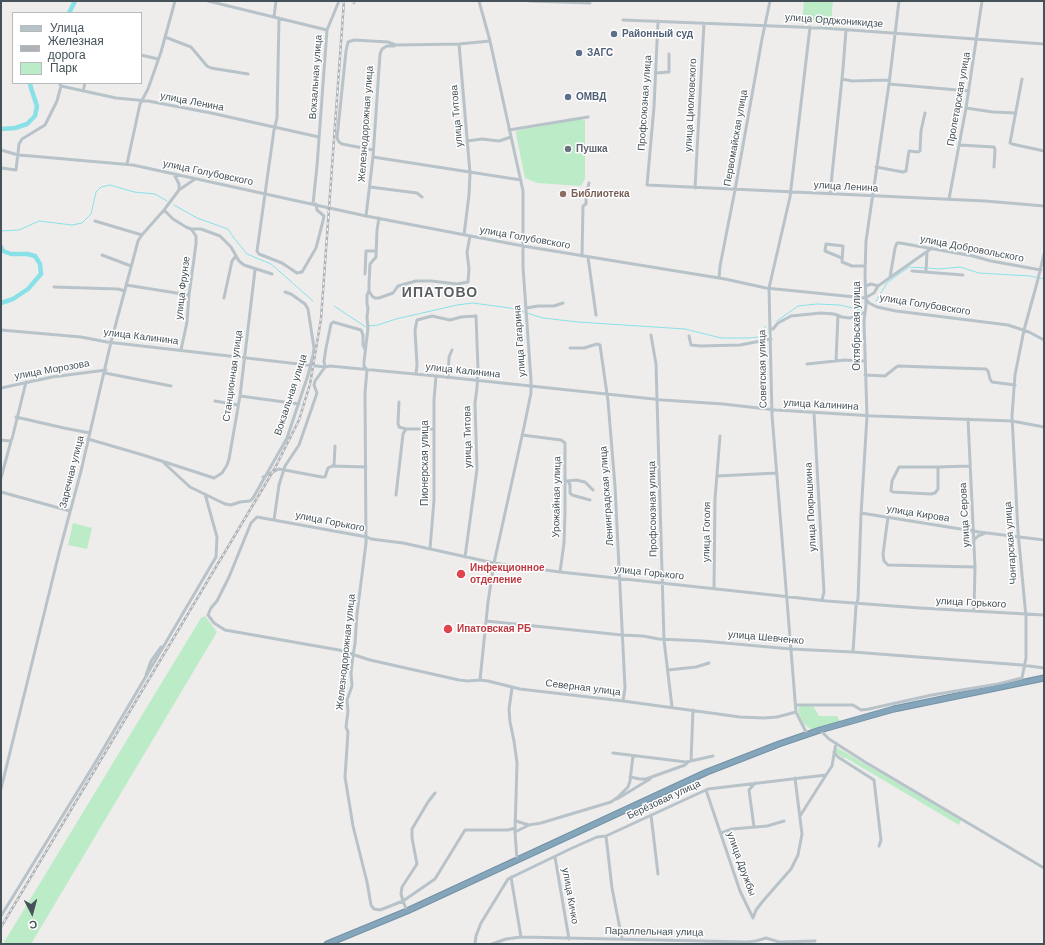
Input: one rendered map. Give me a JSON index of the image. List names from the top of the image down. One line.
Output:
{"streets":{"street":["улица Орджоникидзе","Вокзальная улица","Пролетарская улица","улица Ленина","Профсоюзная улица","улица Циолковского","улица Титова","Железнодорожная улица","Первомайская улица","улица Голубовского","улица Добровольского","улица Фрунзе","Октябрьская улица","улица Калинина","улица Гагарина","Советская улица","улица Морозова","Станционная улица","Пионерская улица","Заречная улица","Ленинградская улица","Урожайная улица","улица Покрышкина","улица Кирова","улица Серова","улица Горького","улица Гоголя","Чонгарская улица","улица Шевченко","Северная улица","Берёзовая улица","улица Дружбы","улица Кичко","Параллельная улица"]},"crossings":[["улица Орджоникидзе","Пролетарская улица"],["улица Орджоникидзе","Профсоюзная улица"],["улица Орджоникидзе","улица Циолковского"],["улица Орджоникидзе","Первомайская улица"],["улица Орджоникидзе","Октябрьская улица"],["улица Орджоникидзе","Советская улица"],["Вокзальная улица","улица Ленина"],["Вокзальная улица","Железнодорожная улица"],["Вокзальная улица","улица Голубовского"],["Вокзальная улица","улица Калинина"],["Вокзальная улица","Станционная улица"],["Вокзальная улица","улица Горького"],["Пролетарская улица","улица Ленина"],["улица Ленина","Профсоюзная улица"],["улица Ленина","улица Циолковского"],["улица Ленина","Первомайская улица"],["улица Ленина","Октябрьская улица"],["улица Ленина","Советская улица"],["Профсоюзная улица","улица Калинина"],["Профсоюзная улица","улица Горького"],["Профсоюзная улица","улица Шевченко"],["Профсоюзная улица","Северная улица"],["улица Титова","улица Голубовского"],["улица Титова","улица Калинина"],["улица Титова","улица Горького"],["Железнодорожная улица","улица Голубовского"],["Железнодорожная улица","улица Калинина"],["Железнодорожная улица","улица Горького"],["Железнодорожная улица","Северная улица"],["Первомайская улица","улица Голубовского"],["улица Голубовского","Октябрьская улица"],["улица Голубовского","улица Гагарина"],["улица Голубовского","Советская улица"],["улица Голубовского","Заречная улица"],["улица Голубовского","Чонгарская улица"],["улица Фрунзе","улица Калинина"],["Октябрьская улица","улица Калинина"],["Октябрьская улица","улица Кирова"],["Октябрьская улица","улица Горького"],["Октябрьская улица","улица Шевченко"],["улица Калинина","улица Гагарина"],["улица Калинина","Советская улица"],["улица Калинина","Станционная улица"],["улица Калинина","Пионерская улица"],["улица Калинина","Заречная улица"],["улица Калинина","Ленинградская улица"],["улица Калинина","улица Покрышкина"],["улица Калинина","улица Серова"],["улица Калинина","Чонгарская улица"],["улица Гагарина","Урожайная улица"],["улица Гагарина","улица Горького"],["улица Гагарина","улица Шевченко"],["улица Гагарина","Северная улица"],["Советская улица","улица Горького"],["Советская улица","Чонгарская улица"],["Советская улица","улица Шевченко"],["Советская улица","Северная улица"],["улица Морозова","Заречная улица"],["Пионерская улица","улица Горького"],["Ленинградская улица","улица Горького"],["Ленинградская улица","улица Шевченко"],["Ленинградская улица","Северная улица"],["Урожайная улица","улица Горького"],["улица Покрышкина","улица Горького"],["улица Кирова","улица Серова"],["улица Кирова","Чонгарская улица"],["улица Серова","улица Горького"],["улица Горького","улица Гоголя"],["улица Горького","Чонгарская улица"],["улица Горького","Северная улица"],["Чонгарская улица","улица Шевченко"],["Берёзовая улица","улица Дружбы"],["Берёзовая улица","улица Кичко"],["улица Кичко","Параллельная улица"]],"districts":["ИПАТОВО"],"places":["Районный суд","ЗАГС","ОМВД","Пушка","Библиотека","Инфекционное отделение","Ипатовская РБ"],"legend":["Улица","Железная дорога","Парк"],"north":"bottom"}
